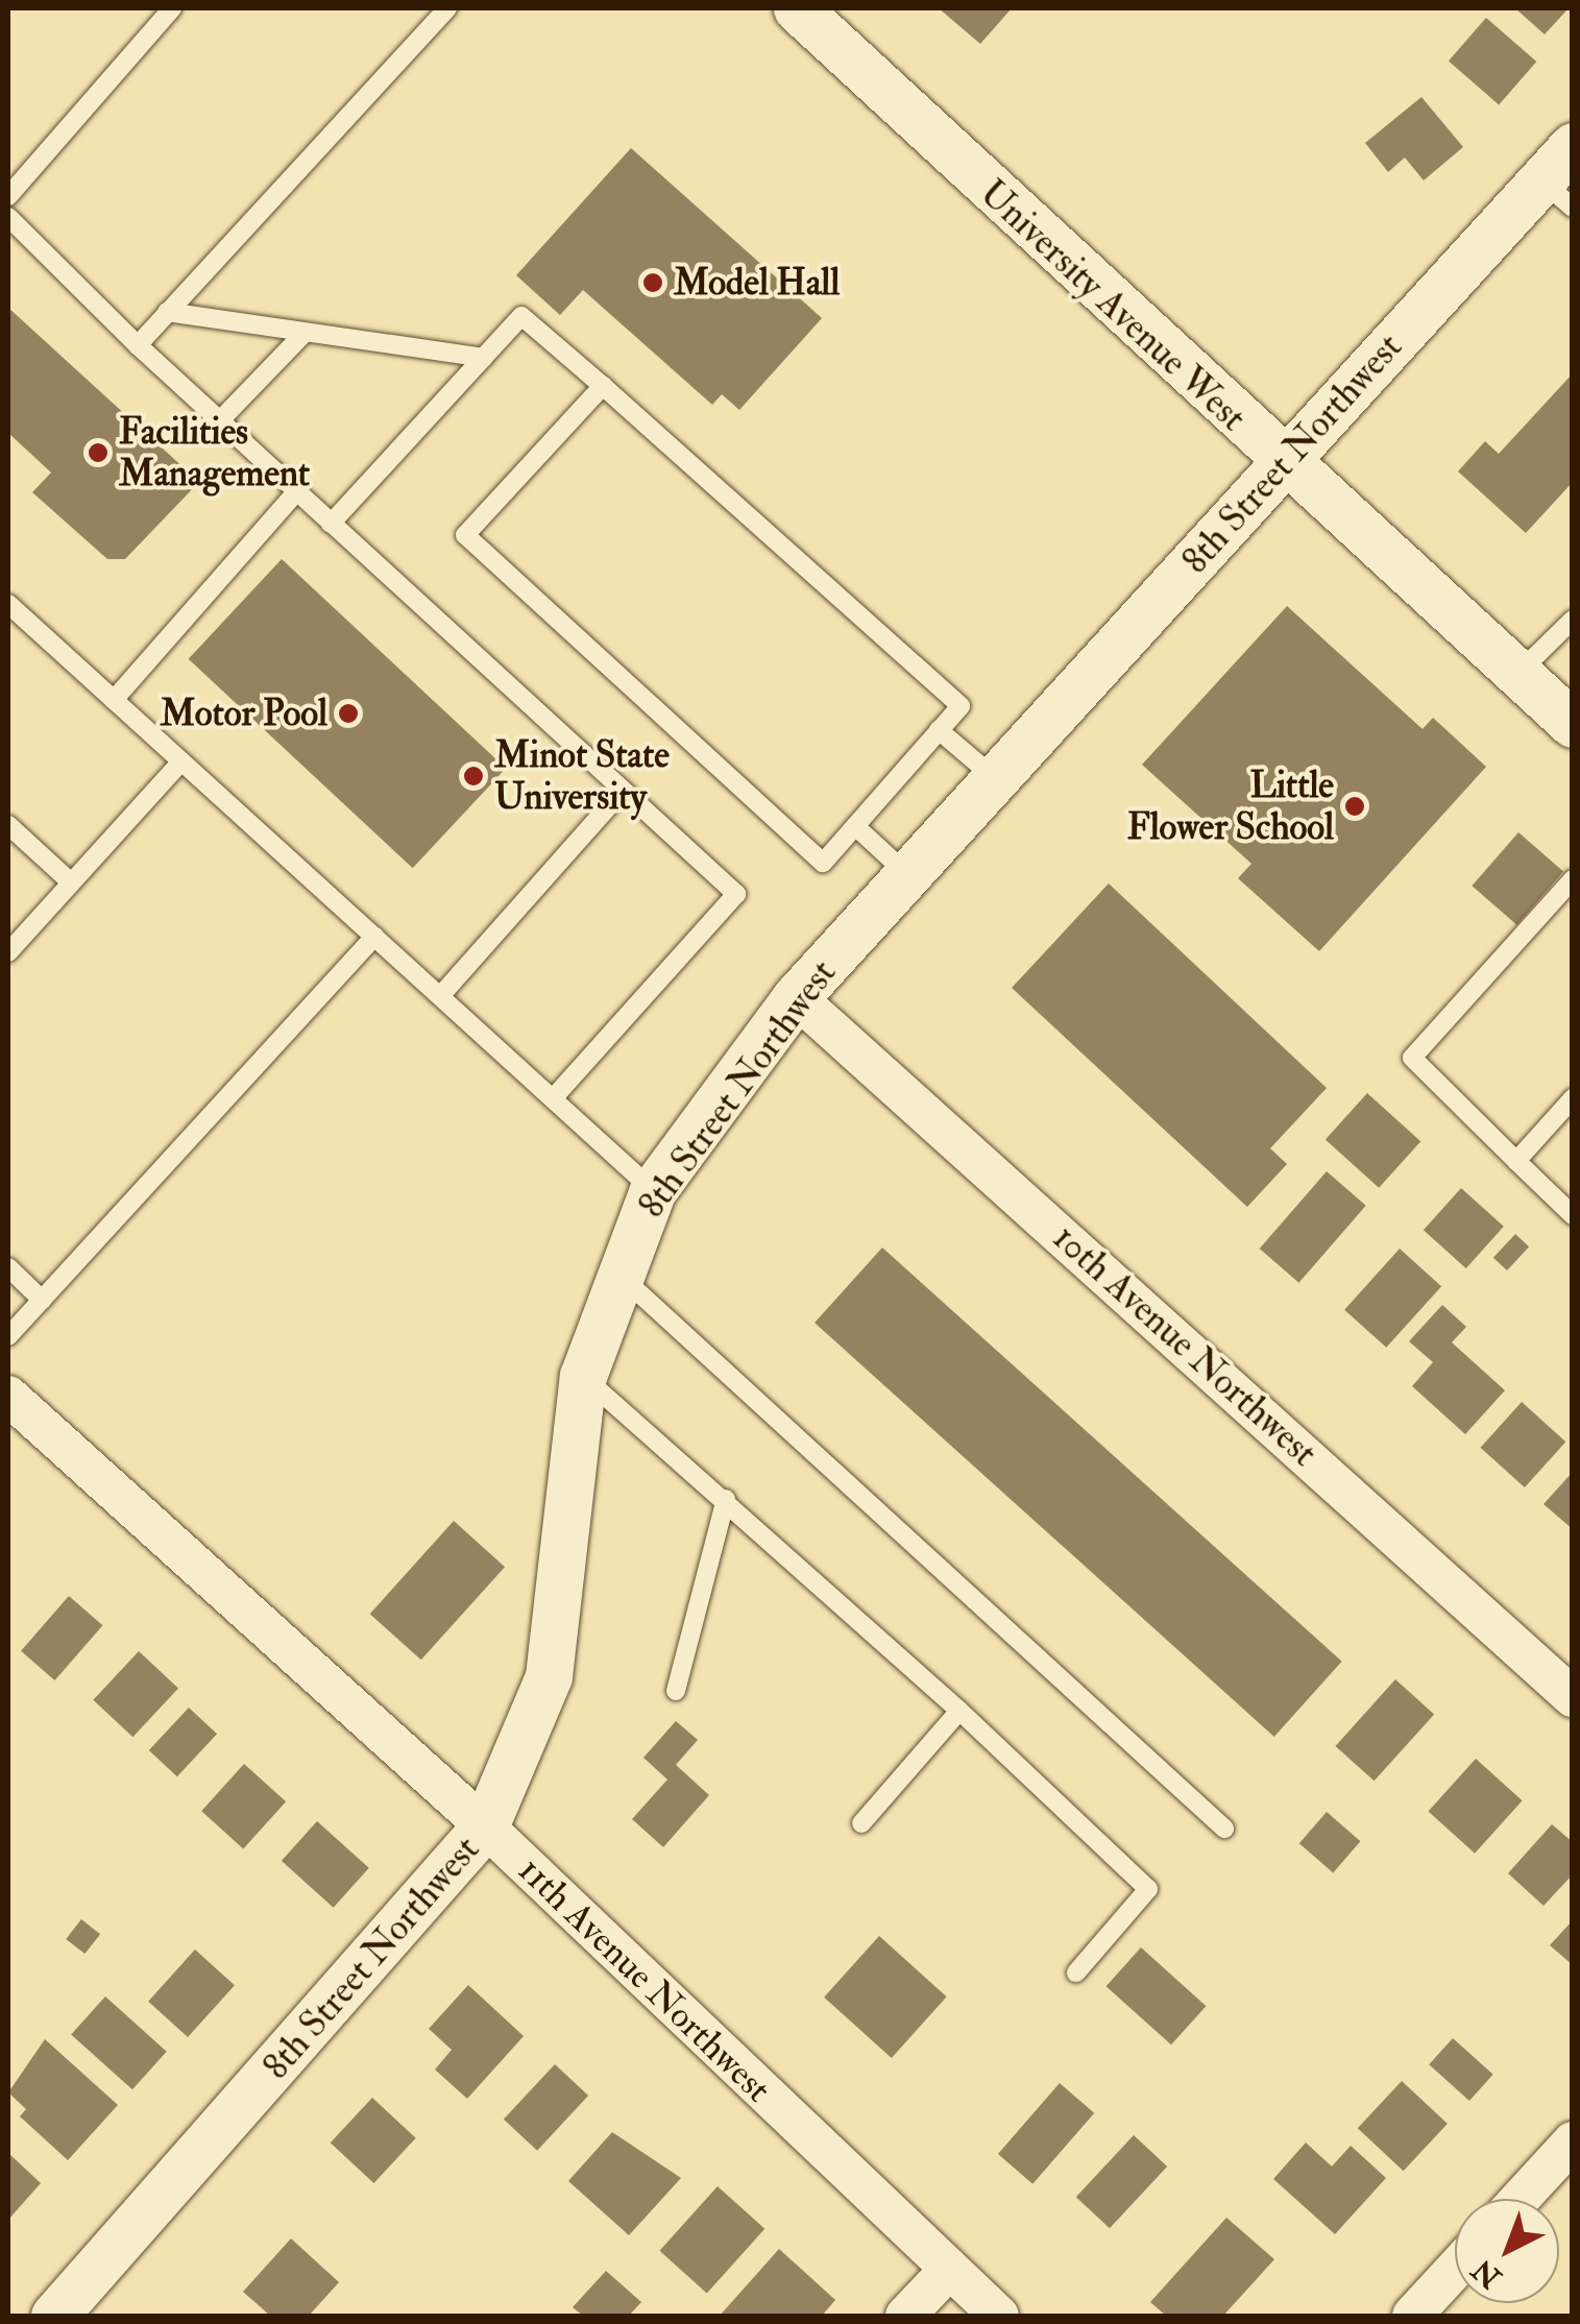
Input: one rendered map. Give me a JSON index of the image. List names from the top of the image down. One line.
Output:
{"streets":{"street":["University Avenue West","8th Street Northwest","10th Avenue Northwest","11th Avenue Northwest"]},"crossings":[["University Avenue West","8th Street Northwest"],["8th Street Northwest","10th Avenue Northwest"],["8th Street Northwest","11th Avenue Northwest"]],"places":["Model Hall","Facilities Management","Motor Pool","Minot State University","Little Flower School"],"north":"bottom left"}
